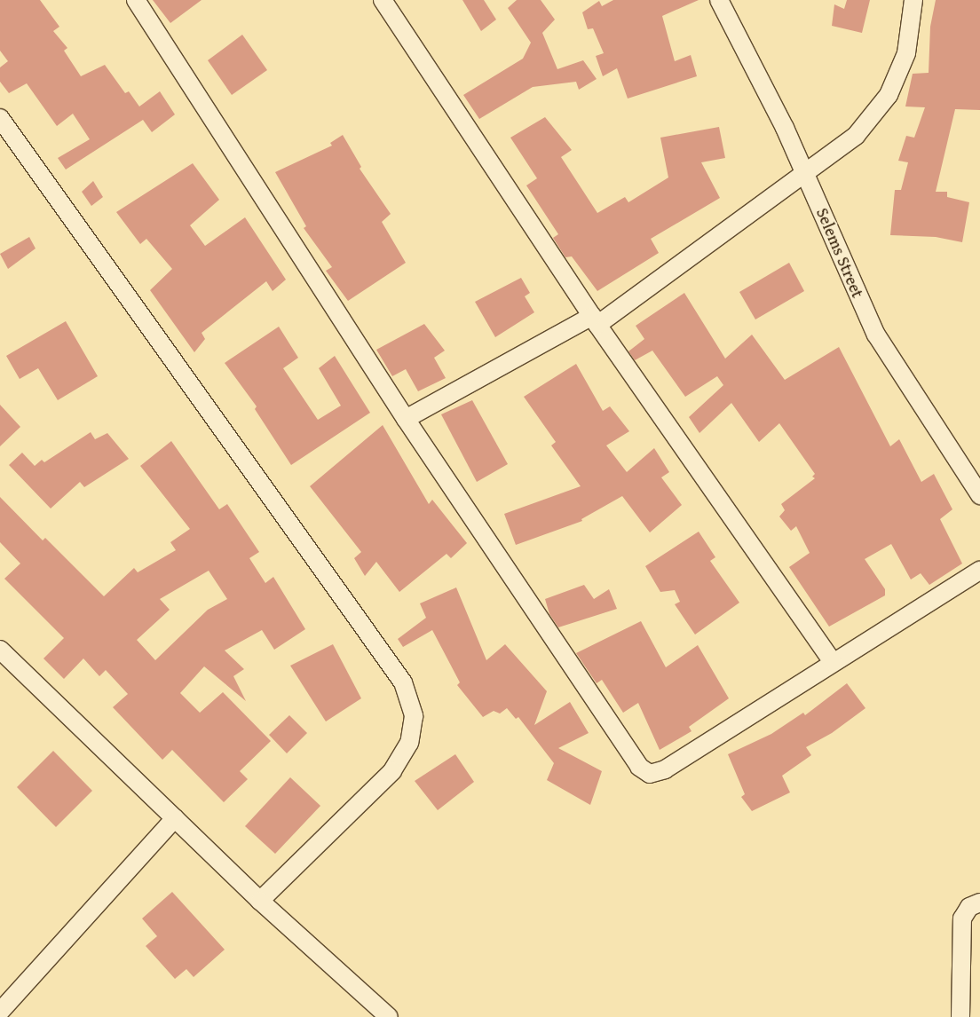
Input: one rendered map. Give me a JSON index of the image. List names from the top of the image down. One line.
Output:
{"streets":{"street":["Selems Street"]}}
